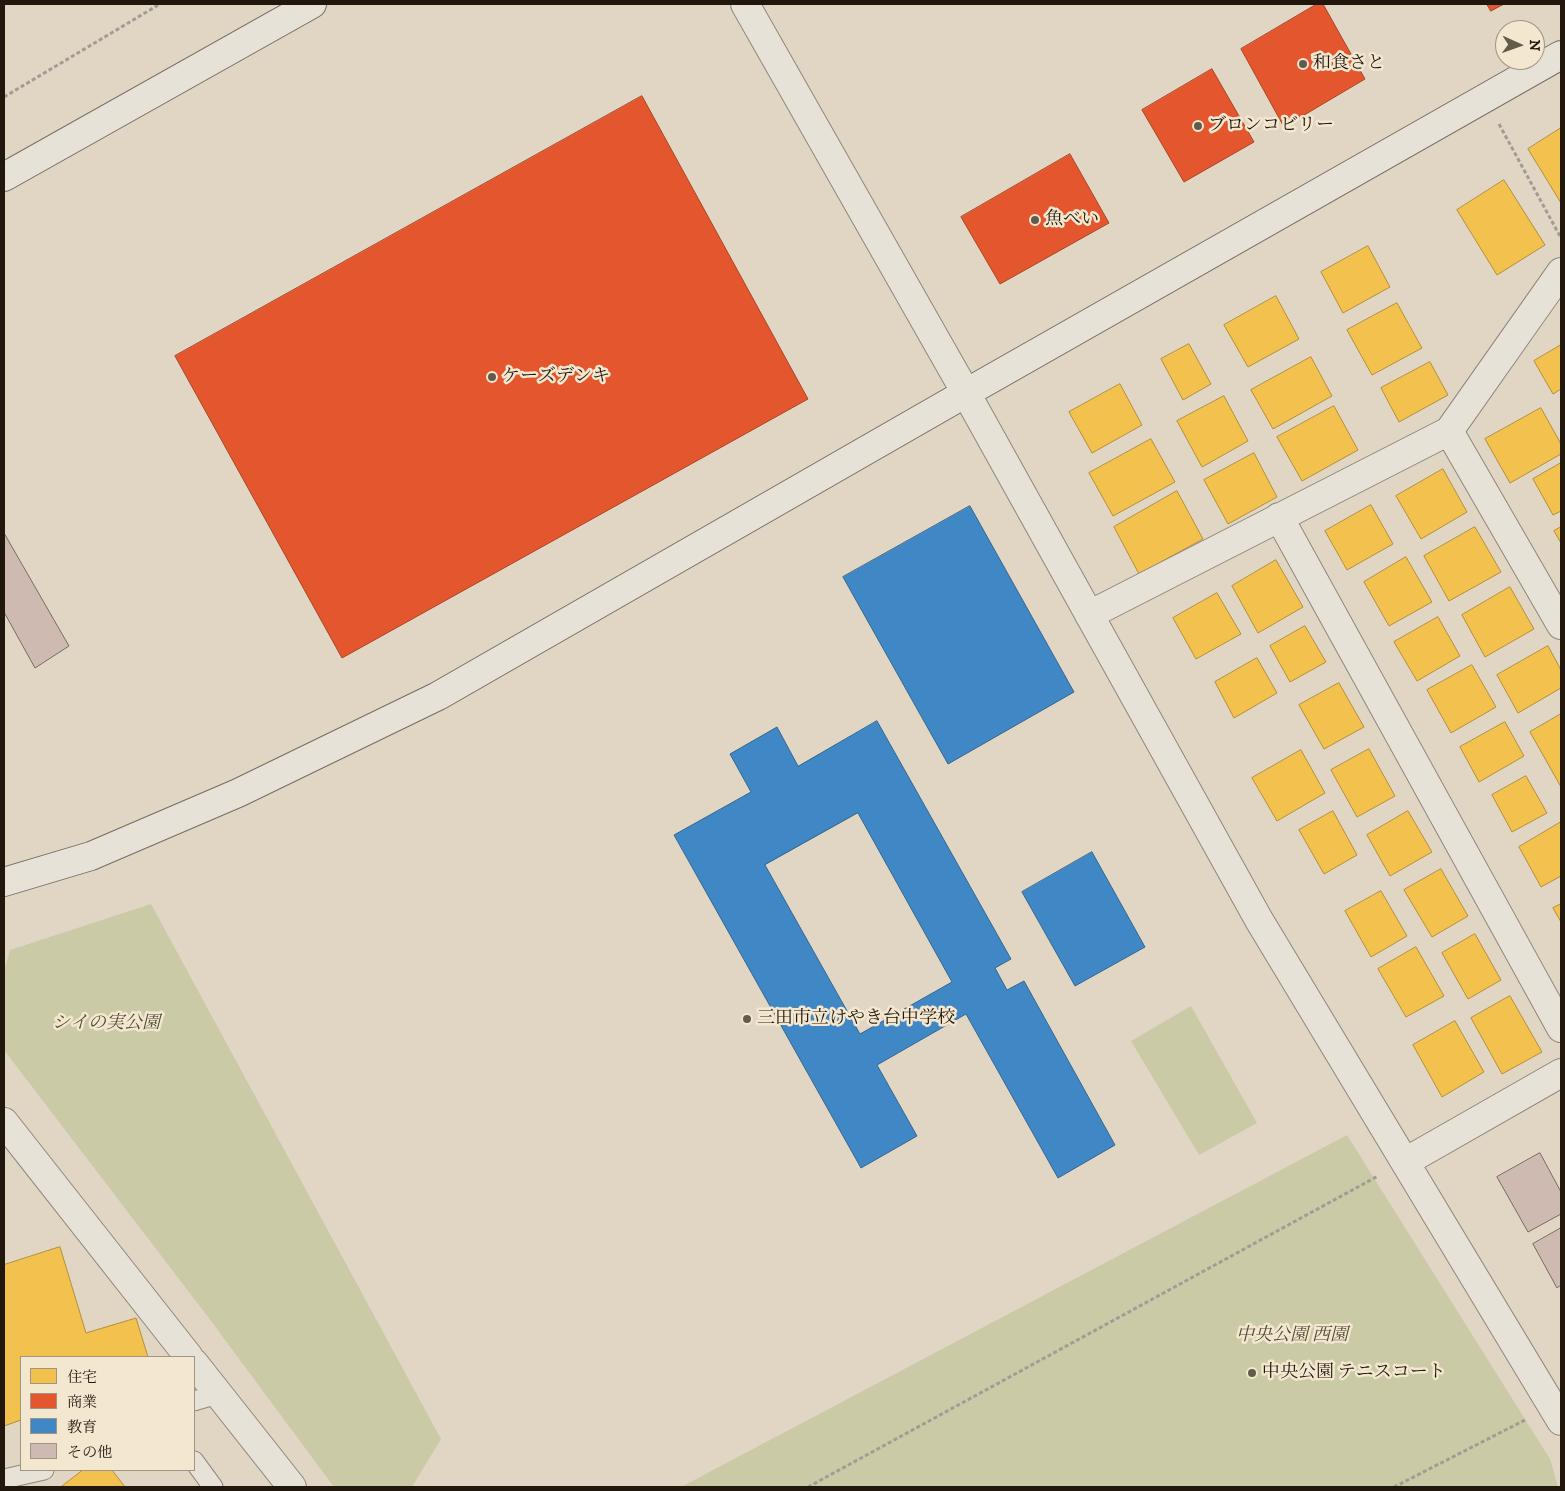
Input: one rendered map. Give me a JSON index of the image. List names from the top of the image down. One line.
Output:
{"parks":["シイの実公園","中央公園 西園"],"places":["和食さと","ブロンコビリー","魚べい","ケーズデンキ","三田市立けやき台中学校","中央公園 テニスコート"],"legend":["住宅","商業","教育","その他"],"north":"right"}
